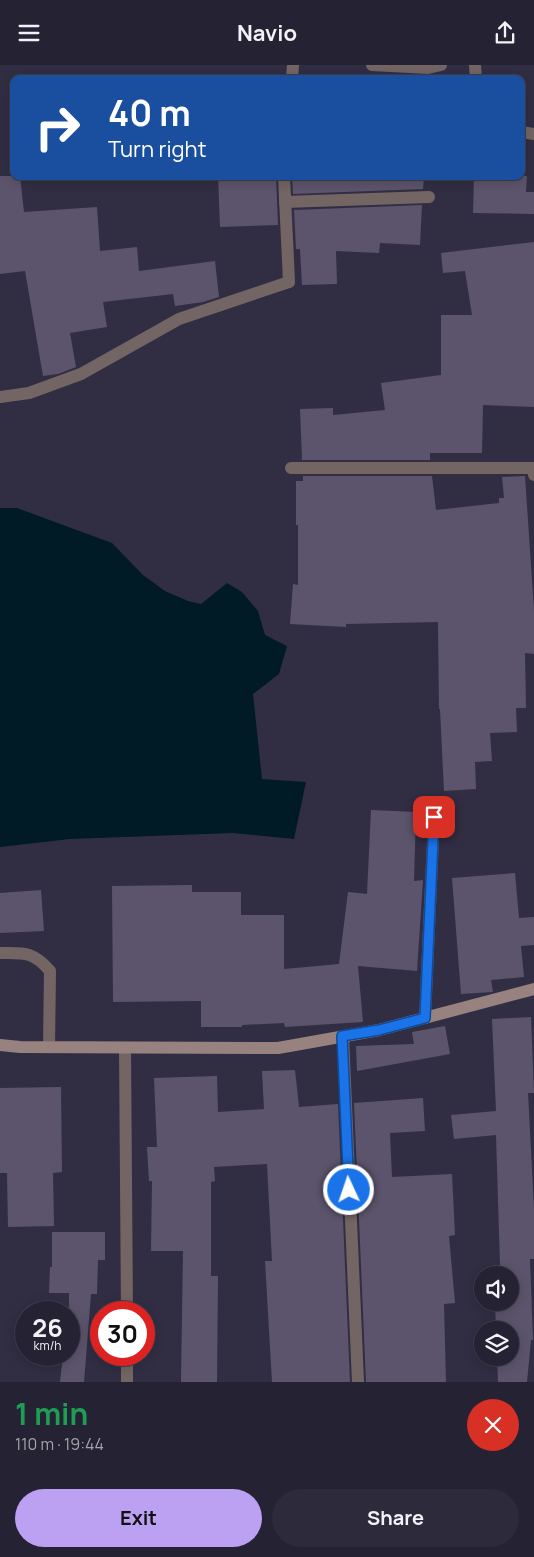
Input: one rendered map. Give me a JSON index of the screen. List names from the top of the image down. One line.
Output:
{"page":{"header":"Navio","turn":["40 m","Turn right"],"speed":"26 km/h","limit":"30","heading":["1 min","110 m · 19:44"],"buttons":["Exit","Share"]}}
